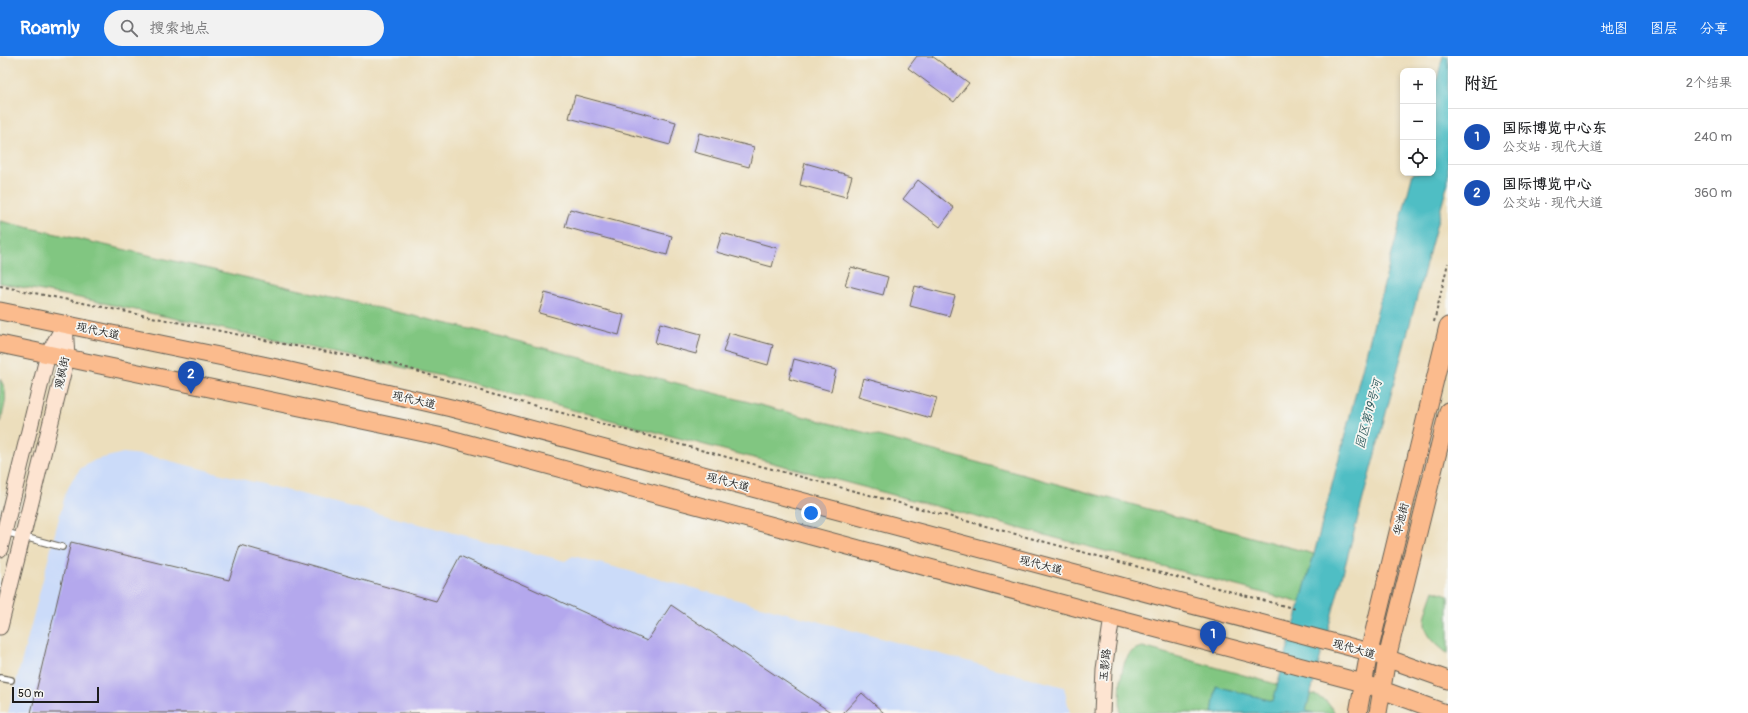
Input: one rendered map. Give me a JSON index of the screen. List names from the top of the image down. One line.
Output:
{"streets":{"main road":["现代大道","华池街"],"street":["观枫街","玉影路"]},"crossings":[["现代大道","观枫街"],["现代大道","华池街"]],"water":["园区第19号河"],"scale_bar":"50 m","page":{"header":"Roamly","search":"搜索地点","nav":["地图","图层","分享"],"heading":["附近","2个结果"],"map_buttons":["+","−"],"list":[{"mark":"1","name":"国际博览中心东","note":"公交站 · 现代大道","value":"240 m"},{"mark":"2","name":"国际博览中心","note":"公交站 · 现代大道","value":"360 m"}],"pins":["2","1"],"scale":"50 m"}}
